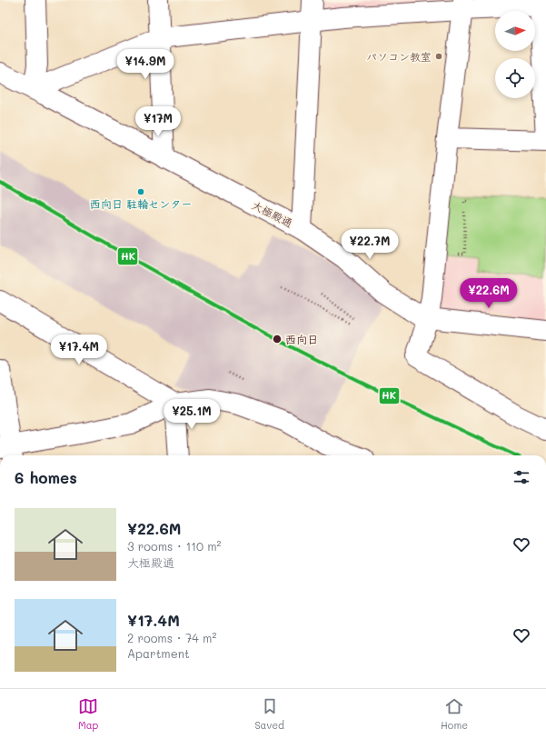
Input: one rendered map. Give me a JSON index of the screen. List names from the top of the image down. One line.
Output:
{"streets":{"street":["大極殿通"]},"places":["パソコン教室","西向日 駐輪センター","西向日"],"lines":["transit line HK"],"north":"right","page":{"price":["¥14.9M","¥17M","¥22.7M","¥22.6M","¥17.4M","¥25.1M"],"heading":"6 homes","list":[{"name":"¥22.6M","note":"3 rooms · 110 m² · 大極殿通"},{"name":"¥17.4M","note":"2 rooms · 74 m² · Apartment"}],"tabs":["Map","Saved","Home"]}}
